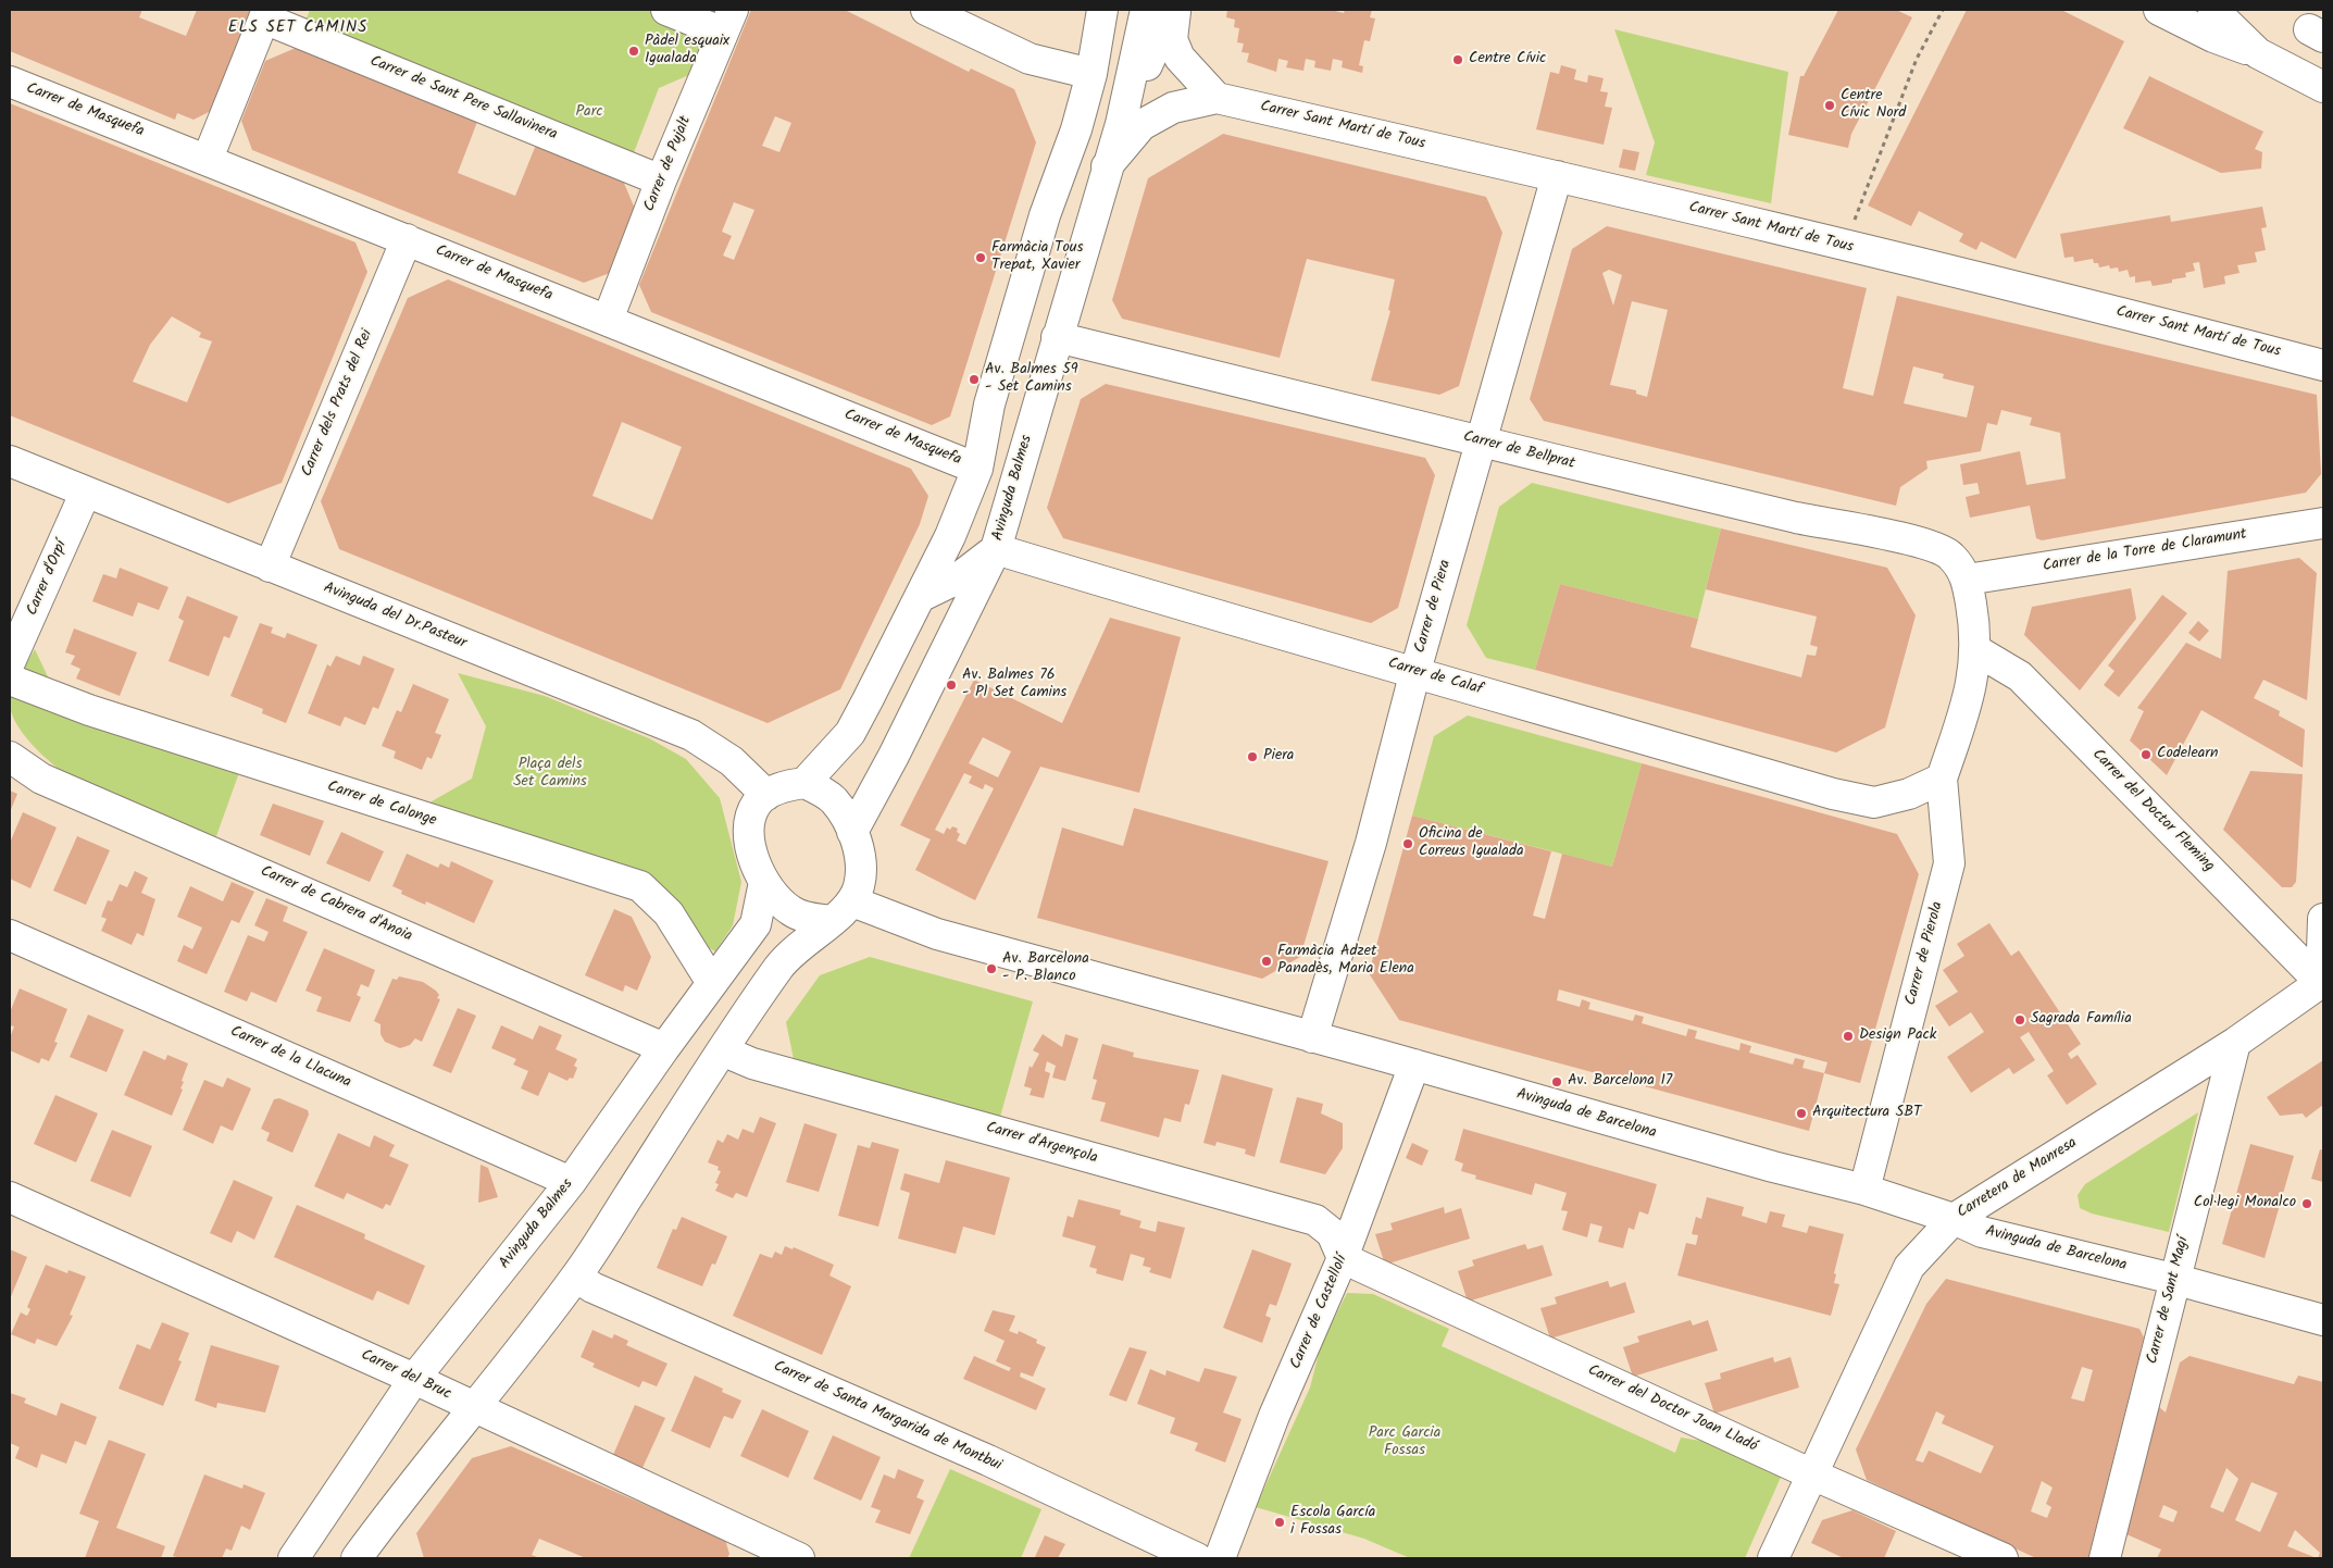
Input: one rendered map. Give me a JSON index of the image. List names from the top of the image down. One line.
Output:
{"streets":{"street":["Carrer de Sant Pere Sallavinera","Carrer de Masquefa","Carrer Sant Martí de Tous","Carrer de Pujalt","Carrer dels Prats del Rei","Carrer de Bellprat","Avinguda Balmes","Carrer de la Torre de Claramunt","Carrer d'Orpí","Carrer de Piera","Avinguda del Dr.Pasteur","Carrer de Calaf","Carrer de Calonge","Carrer del Doctor Fleming","Carrer de Cabrera d'Anoia","Carrer de Pierola","Carrer de la Llacuna","Avinguda de Barcelona","Carrer d'Argençola","Carretera de Manresa","Carrer de Sant Magí","Carrer de Castellolí","Carrer del Bruc","Carrer del Doctor Joan Lladó","Carrer de Santa Margarida de Montbui"]},"crossings":[["Carrer de Sant Pere Sallavinera","Carrer de Pujalt"],["Carrer de Masquefa","Carrer de Pujalt"],["Carrer de Masquefa","Carrer dels Prats del Rei"],["Carrer Sant Martí de Tous","Carrer de Piera"],["Carrer dels Prats del Rei","Avinguda del Dr.Pasteur"],["Carrer de Bellprat","Avinguda Balmes"],["Carrer de Bellprat","Carrer de la Torre de Claramunt"],["Carrer de Bellprat","Carrer de Piera"],["Avinguda Balmes","Avinguda del Dr.Pasteur"],["Avinguda Balmes","Carrer de Calaf"],["Avinguda Balmes","Carrer de Calonge"],["Avinguda Balmes","Carrer de Cabrera d'Anoia"],["Avinguda Balmes","Carrer de la Llacuna"],["Avinguda Balmes","Avinguda de Barcelona"],["Avinguda Balmes","Carrer del Bruc"],["Carrer d'Orpí","Avinguda del Dr.Pasteur"],["Carrer de Piera","Carrer de Calaf"],["Carrer de Piera","Avinguda de Barcelona"],["Avinguda del Dr.Pasteur","Avinguda de Barcelona"],["Carrer de Calaf","Carrer de Pierola"],["Carrer del Doctor Fleming","Carretera de Manresa"],["Carrer de Pierola","Avinguda de Barcelona"],["Avinguda de Barcelona","Carretera de Manresa"],["Avinguda de Barcelona","Carrer de Sant Magí"],["Avinguda de Barcelona","Carrer de Castellolí"],["Carrer d'Argençola","Carrer de Castellolí"],["Carrer d'Argençola","Carrer del Doctor Joan Lladó"],["Carretera de Manresa","Carrer de Sant Magí"],["Carretera de Manresa","Carrer del Doctor Joan Lladó"],["Carrer de Castellolí","Carrer del Doctor Joan Lladó"]],"districts":["ELS SET CAMINS"],"parks":["Parc","Plaça dels Set Camins","Parc Garcia Fossas"],"places":["Pàdel esquaix Igualada","Centre Cívic","Centre Cívic Nord","Farmàcia Tous Trepat, Xavier","Av. Balmes 59 - Set Camins","Av. Balmes 76 - Pl Set Camins","Codelearn","Piera","Oficina de Correus Igualada","Farmàcia Adzet Panadès, Maria Elena","Av. Barcelona - P. Blanco","Sagrada Família","Design Pack","Av. Barcelona 17","Arquitectura SBT","Col·legi Monalco","Escola García i Fossas"]}
